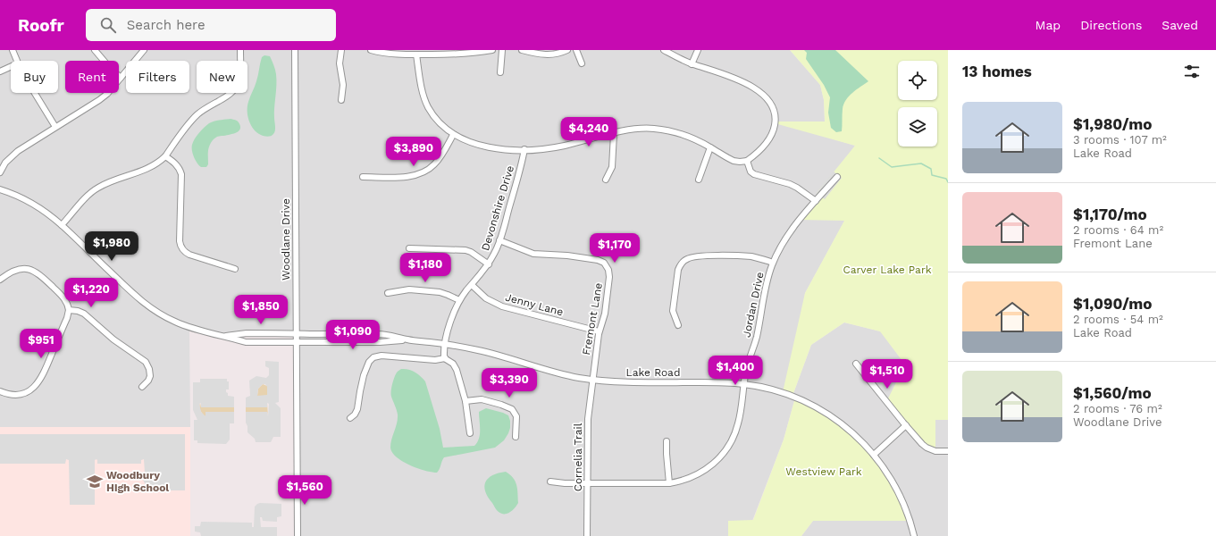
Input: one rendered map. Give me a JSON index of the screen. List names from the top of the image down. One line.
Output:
{"streets":{"street":["Devonshire Drive","Woodlane Drive","Jenny Lane","Jordan Drive","Fremont Lane","Lake Road","Cornelia Trail"]},"crossings":[["Devonshire Drive","Jenny Lane"],["Devonshire Drive","Fremont Lane"],["Devonshire Drive","Lake Road"],["Woodlane Drive","Lake Road"],["Jenny Lane","Fremont Lane"],["Jordan Drive","Lake Road"],["Jordan Drive","Cornelia Trail"],["Fremont Lane","Lake Road"],["Fremont Lane","Cornelia Trail"],["Lake Road","Cornelia Trail"]],"parks":["Carver Lake Park","Westview Park"],"places":{"school or university":["Woodbury High School"]},"page":{"header":"Roofr","search":"Search here","nav":["Map","Directions","Saved"],"heading":"13 homes","chip":["Buy","Rent","Filters","New"],"list":[{"name":"$1,980/mo","note":"3 rooms · 107 m² · Lake Road"},{"name":"$1,170/mo","note":"2 rooms · 64 m² · Fremont Lane"},{"name":"$1,090/mo","note":"2 rooms · 54 m² · Lake Road"},{"name":"$1,560/mo","note":"2 rooms · 76 m² · Woodlane Drive"}],"price":["$4,240","$3,890","$1,980","$1,170","$1,180","$1,220","$1,850","$1,090","$951","$1,400","$1,510","$3,390","$1,560"]}}
